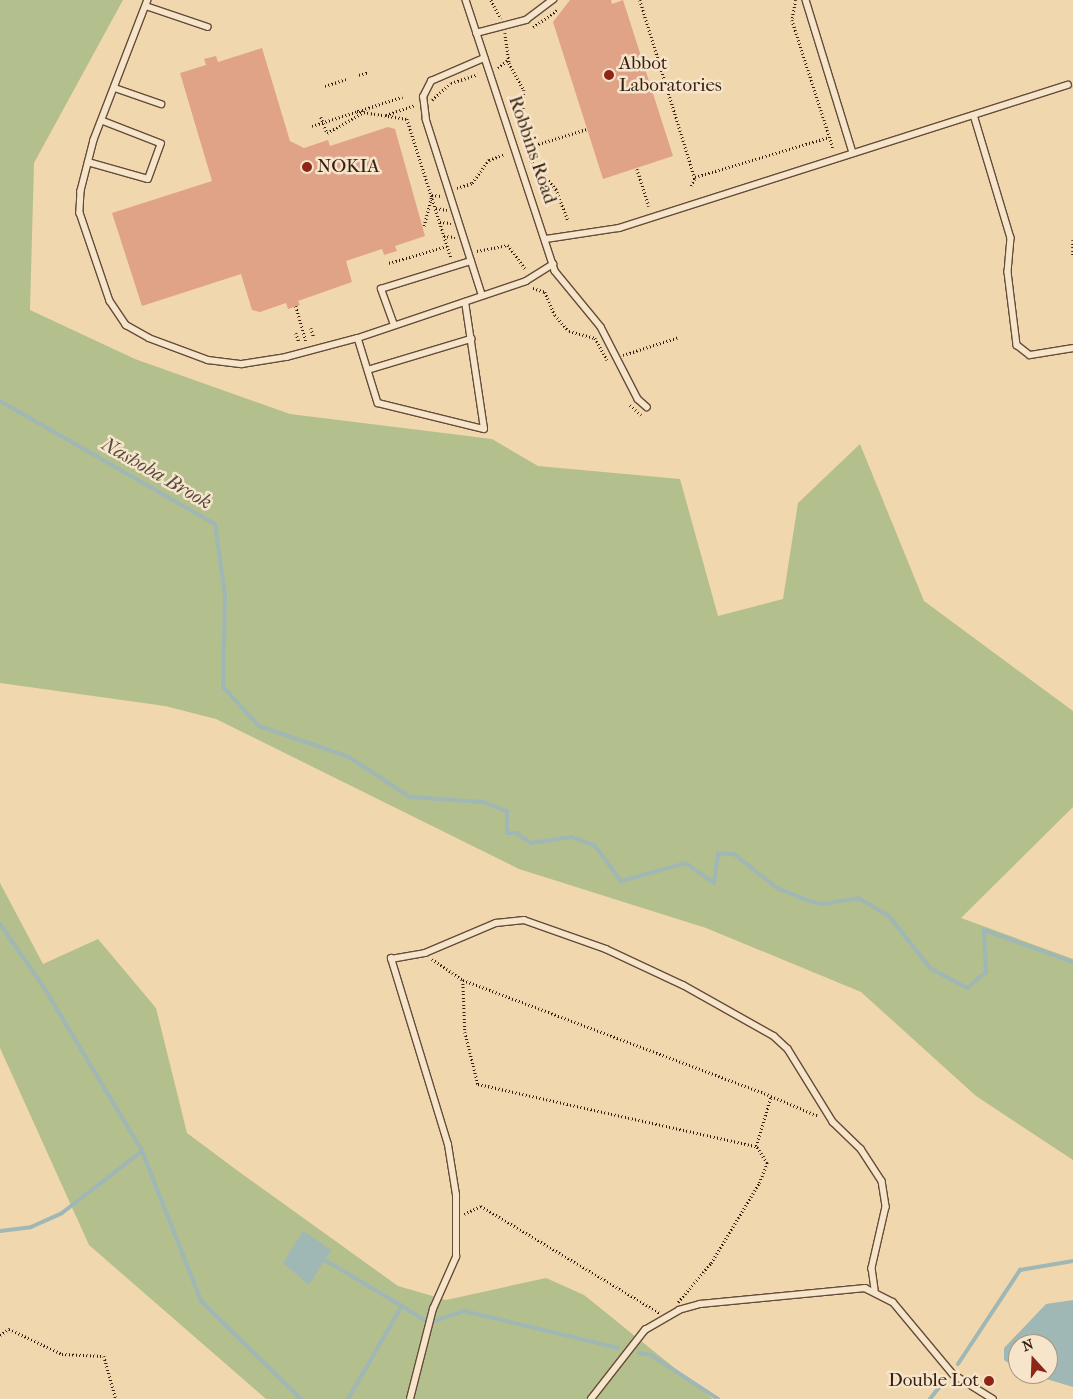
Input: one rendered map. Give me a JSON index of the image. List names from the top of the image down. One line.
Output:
{"streets":{"lane":["Robbins Road"]},"water":["Nashoba Brook"],"places":["Abbot Laboratories","NOKIA","Double Lot"],"north":"top"}
